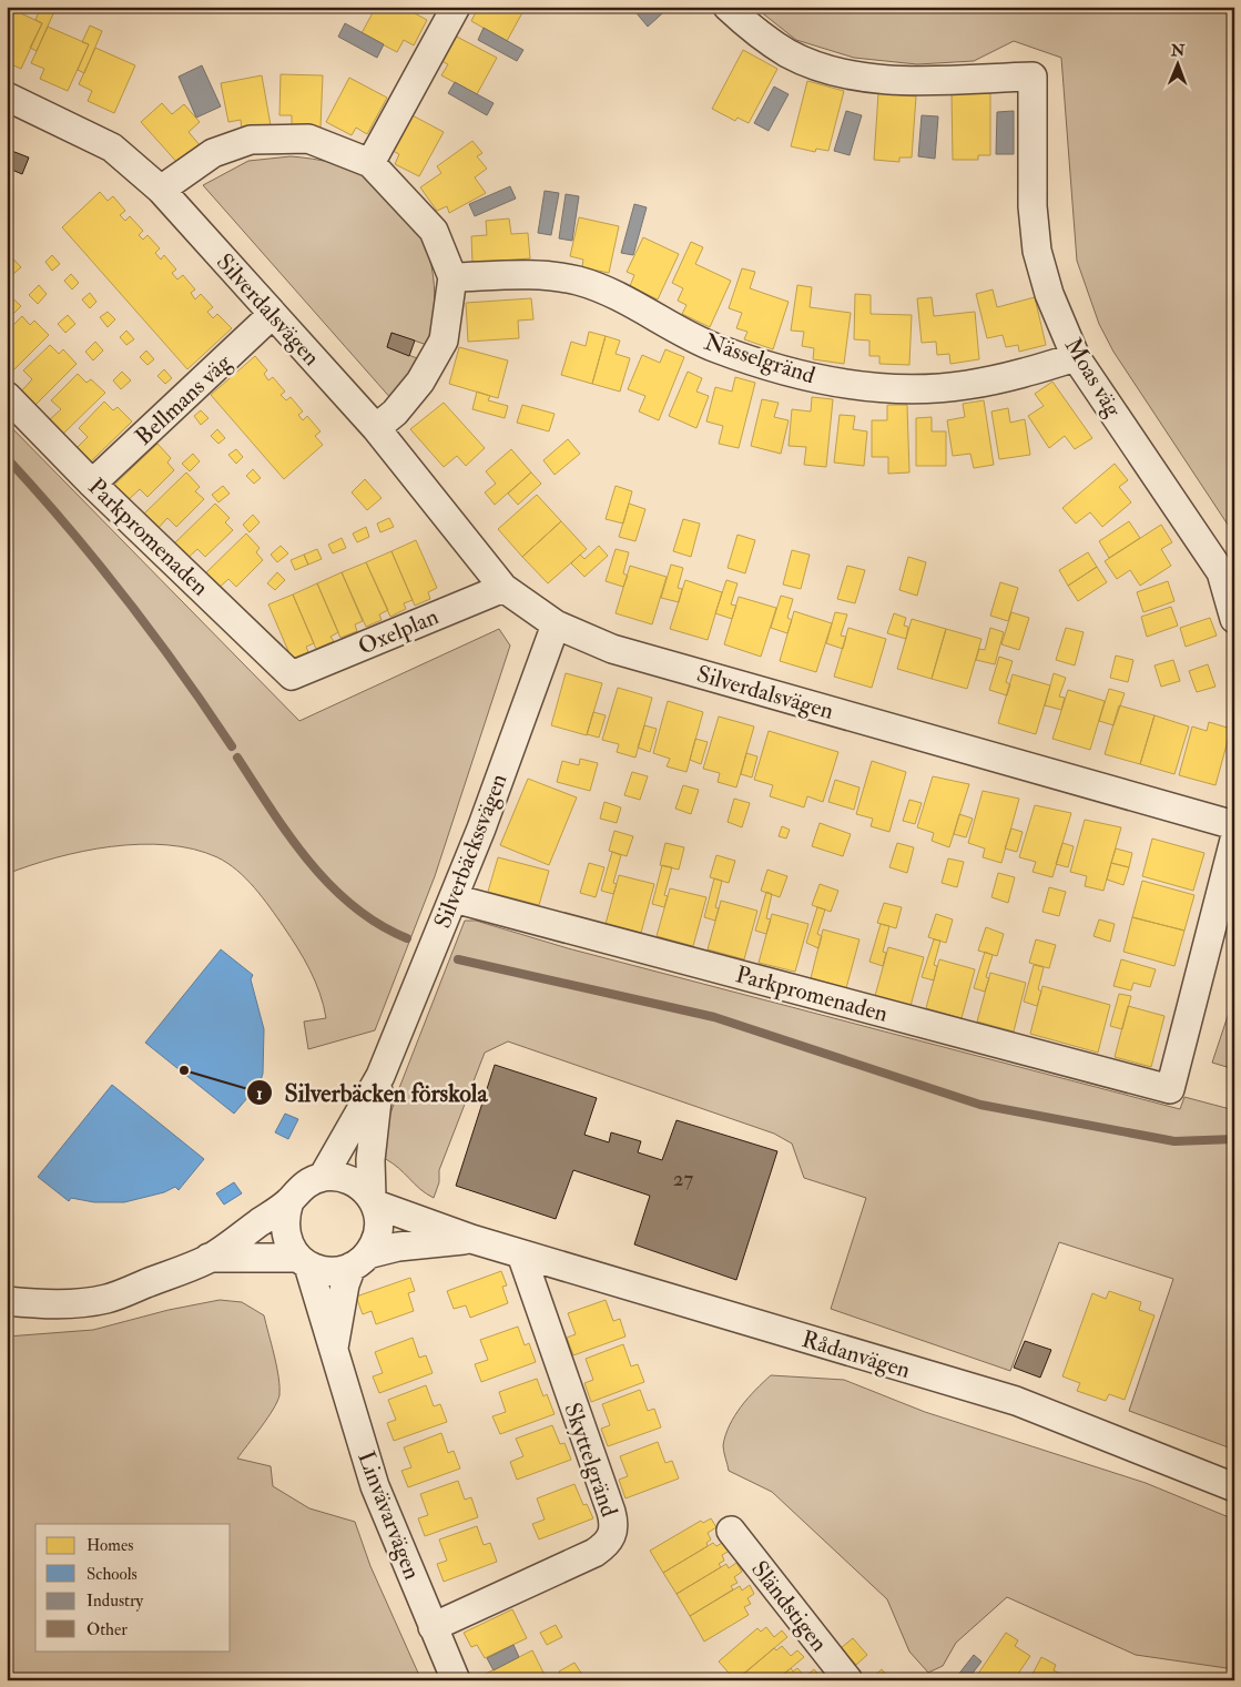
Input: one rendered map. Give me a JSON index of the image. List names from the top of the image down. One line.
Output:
{"streets":{"street":["Silverdalsvägen","Nässelgränd","Moas väg","Bellmans väg","Parkpromenaden","Oxelplan","Silverbäckssvägen","Rådanvägen","Skyttelgränd","Linvävarvägen","Sländstigen"]},"crossings":[["Silverdalsvägen","Bellmans väg"],["Silverdalsvägen","Oxelplan"],["Silverdalsvägen","Silverbäckssvägen"],["Nässelgränd","Moas väg"],["Bellmans väg","Parkpromenaden"],["Parkpromenaden","Oxelplan"],["Parkpromenaden","Silverbäckssvägen"],["Silverbäckssvägen","Rådanvägen"],["Silverbäckssvägen","Linvävarvägen"],["Rådanvägen","Skyttelgränd"],["Rådanvägen","Linvävarvägen"],["Skyttelgränd","Linvävarvägen"]],"places":["Silverbäcken förskola"],"house_numbers":["27"],"legend":["Homes","Schools","Industry","Other"],"north":"top"}
